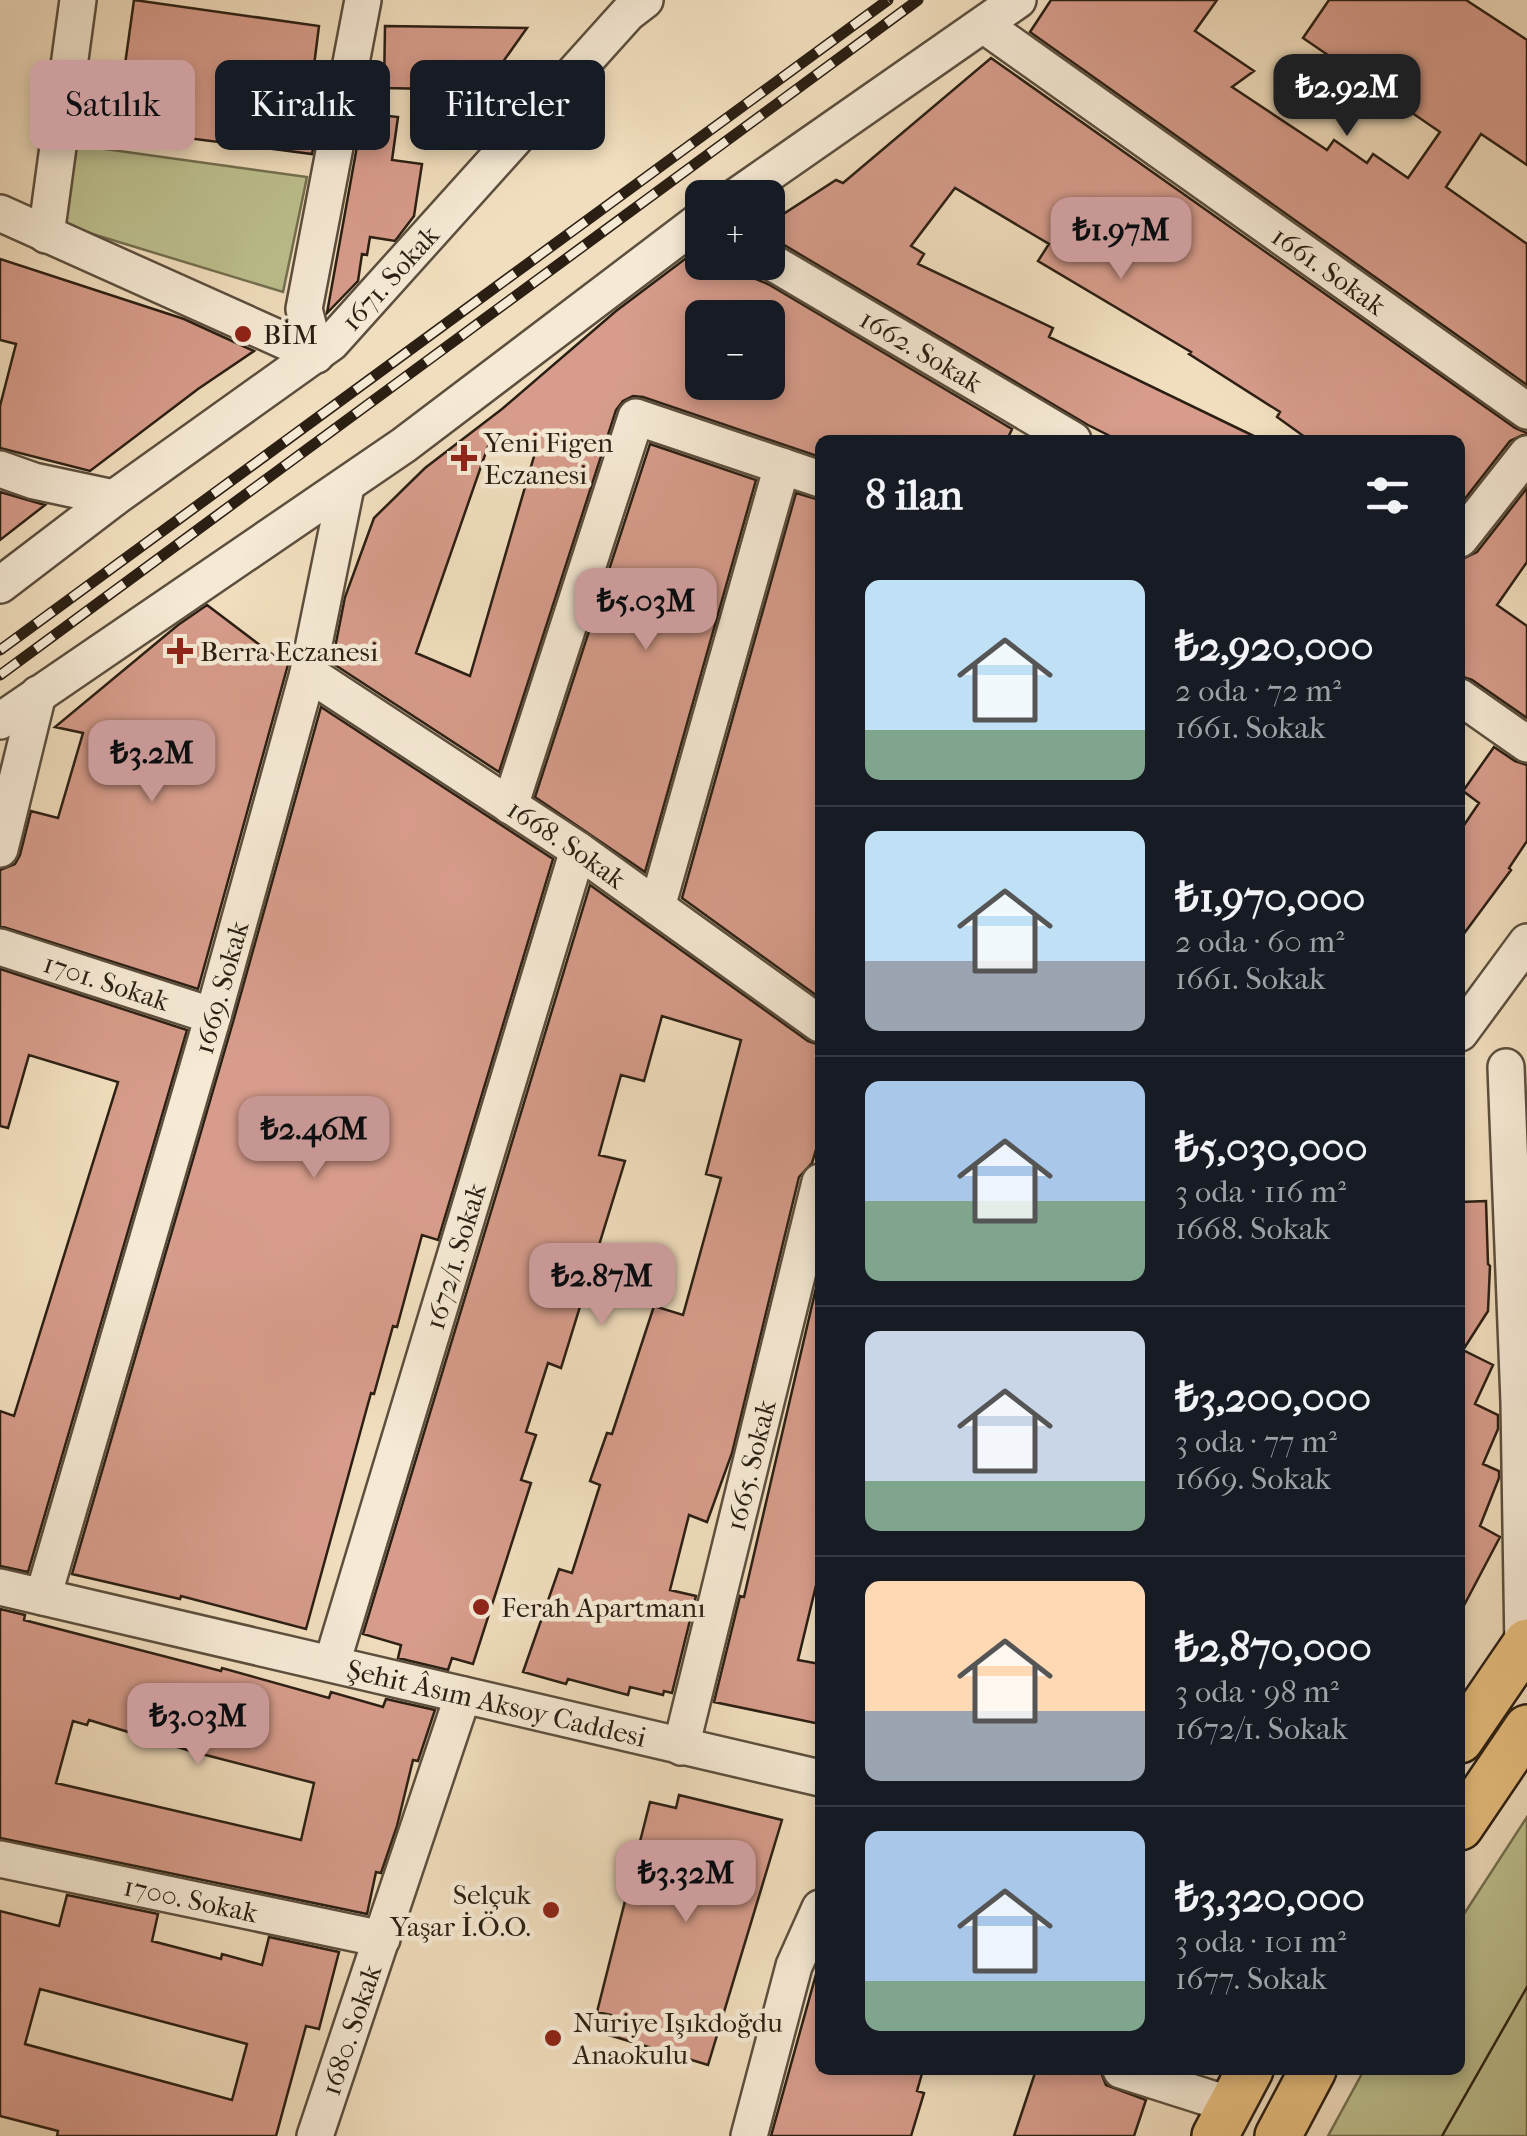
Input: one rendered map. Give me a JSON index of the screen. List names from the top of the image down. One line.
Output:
{"streets":{"street":["1661. Sokak","1671. Sokak","1662. Sokak","1668. Sokak","1701. Sokak","1669. Sokak","1672/1. Sokak","1665. Sokak","Şehit Âsım Aksoy Caddesi","1700. Sokak","1680. Sokak"]},"crossings":[["1668. Sokak","1669. Sokak"],["1668. Sokak","1672/1. Sokak"],["1701. Sokak","1669. Sokak"],["1669. Sokak","Şehit Âsım Aksoy Caddesi"],["1672/1. Sokak","Şehit Âsım Aksoy Caddesi"],["1665. Sokak","Şehit Âsım Aksoy Caddesi"],["Şehit Âsım Aksoy Caddesi","1680. Sokak"],["1700. Sokak","1680. Sokak"]],"places":{"other":["BİM","Ferah Apartmanı","Selçuk Yaşar İ.Ö.O.","Nuriye Işıkdoğdu Anaokulu"],"health":["Yeni Figen Eczanesi","Berra Eczanesi"]},"page":{"price":["₺2.92M","₺1.97M","₺5.03M","₺3.2M","₺2.46M","₺2.87M","₺3.03M","₺3.32M"],"chip":["Satılık","Kiralık","Filtreler"],"map_buttons":["+","−"],"heading":"8 ilan","list":[{"name":"₺2,920,000","note":"2 oda · 72 m² · 1661. Sokak"},{"name":"₺1,970,000","note":"2 oda · 60 m² · 1661. Sokak"},{"name":"₺5,030,000","note":"3 oda · 116 m² · 1668. Sokak"},{"name":"₺3,200,000","note":"3 oda · 77 m² · 1669. Sokak"},{"name":"₺2,870,000","note":"3 oda · 98 m² · 1672/1. Sokak"},{"name":"₺3,320,000","note":"3 oda · 101 m² · 1677. Sokak"}]}}
